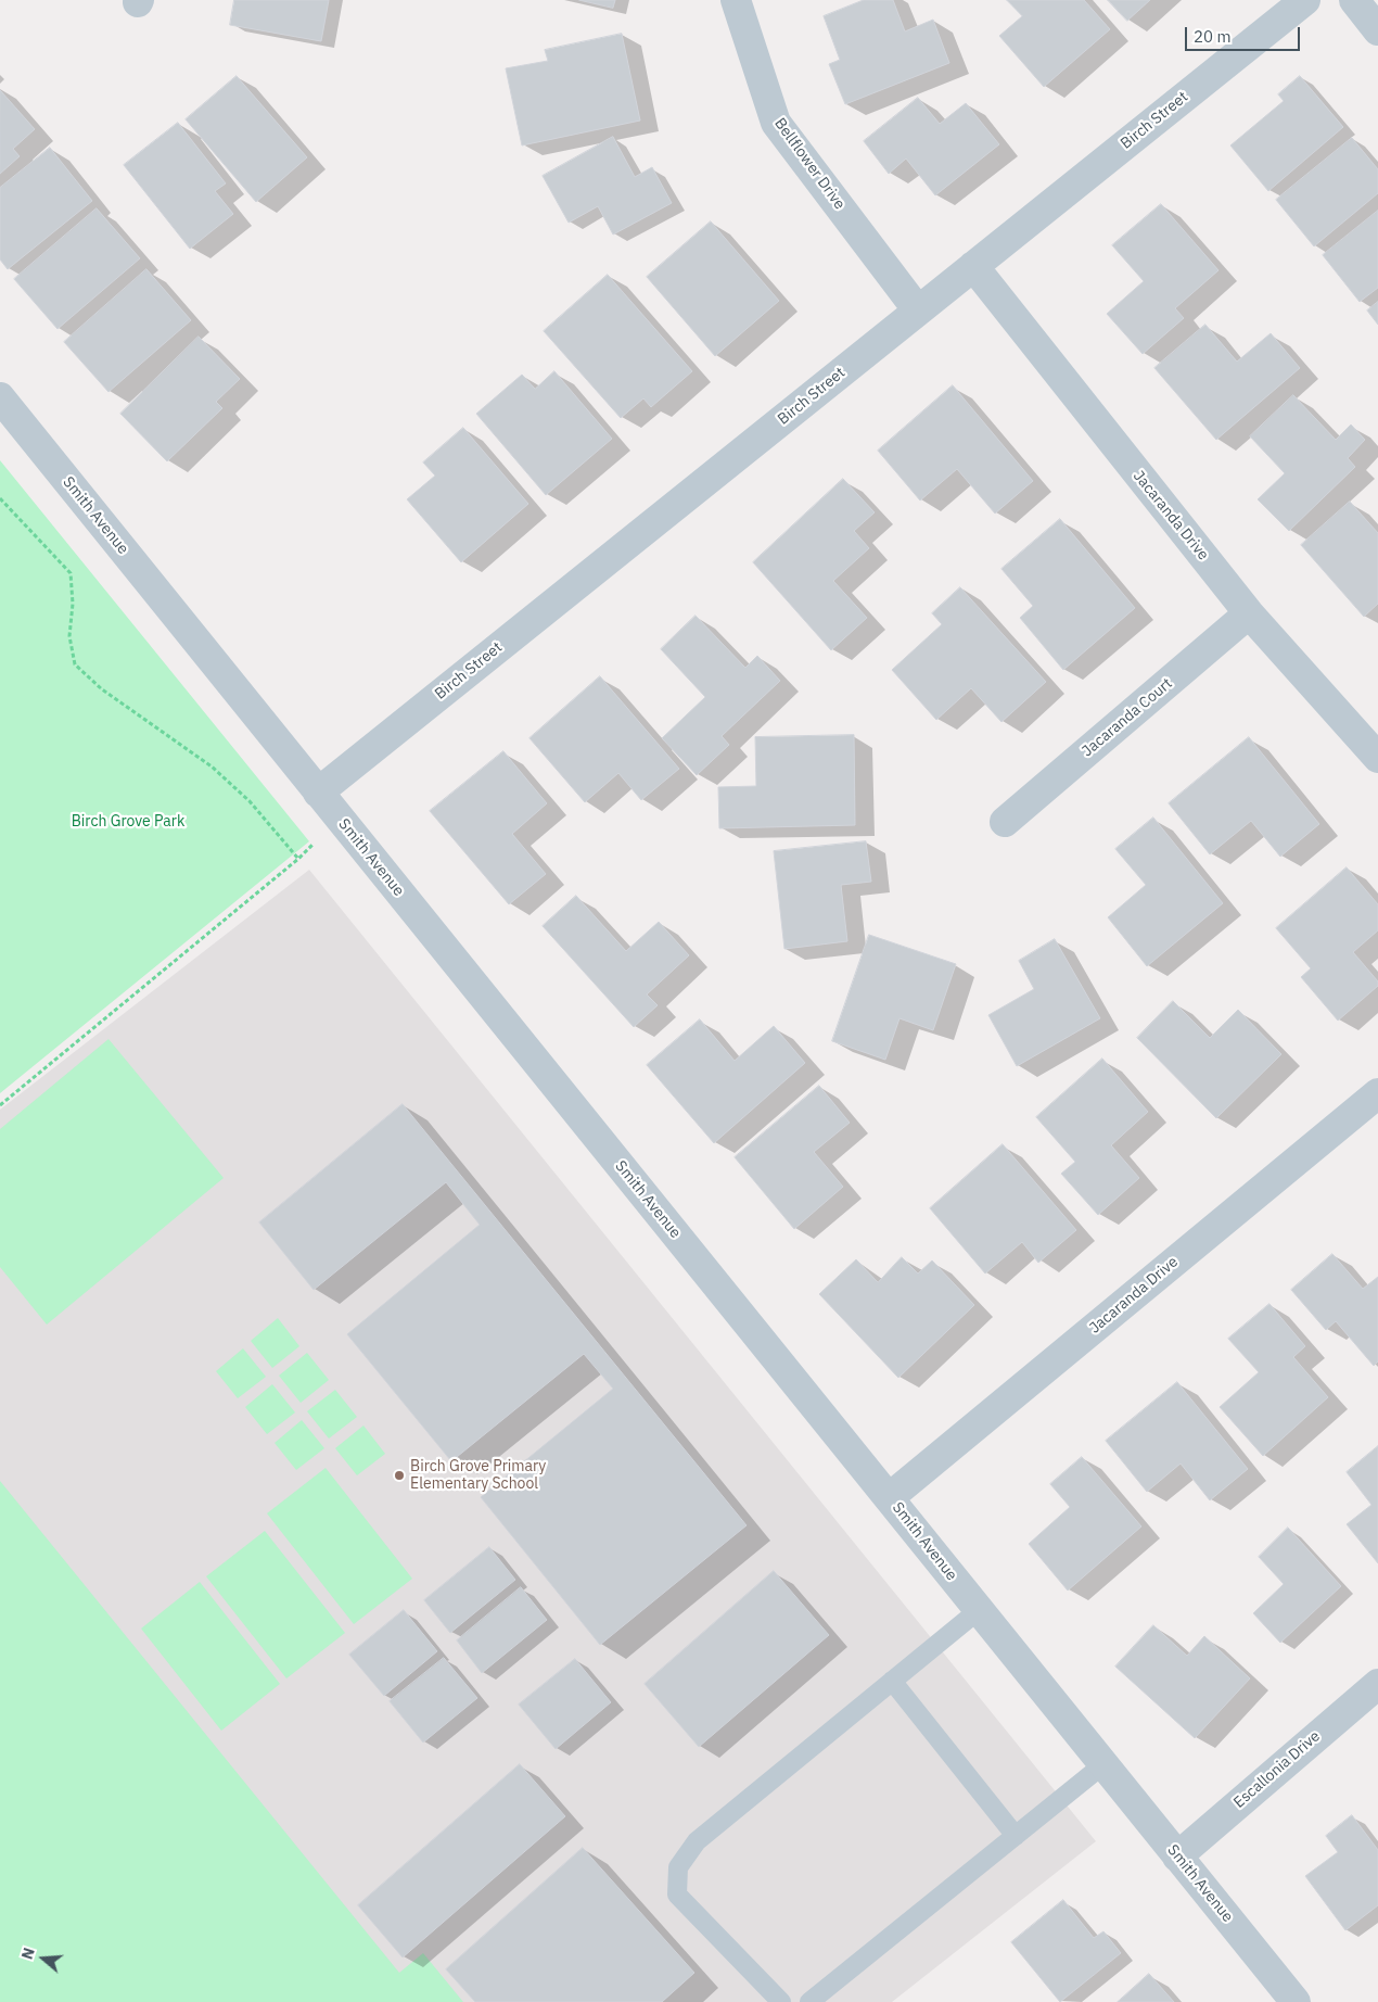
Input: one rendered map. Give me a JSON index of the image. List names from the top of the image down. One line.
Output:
{"streets":{"street":["Birch Street","Bellflower Drive","Smith Avenue","Jacaranda Drive","Jacaranda Court","Escallonia Drive"]},"crossings":[["Birch Street","Bellflower Drive"],["Birch Street","Smith Avenue"],["Birch Street","Jacaranda Drive"],["Smith Avenue","Jacaranda Drive"],["Smith Avenue","Escallonia Drive"],["Jacaranda Drive","Jacaranda Court"]],"parks":["Birch Grove Park"],"places":["Birch Grove Primary Elementary School"],"scale_bar":"20 m","north":"left"}
